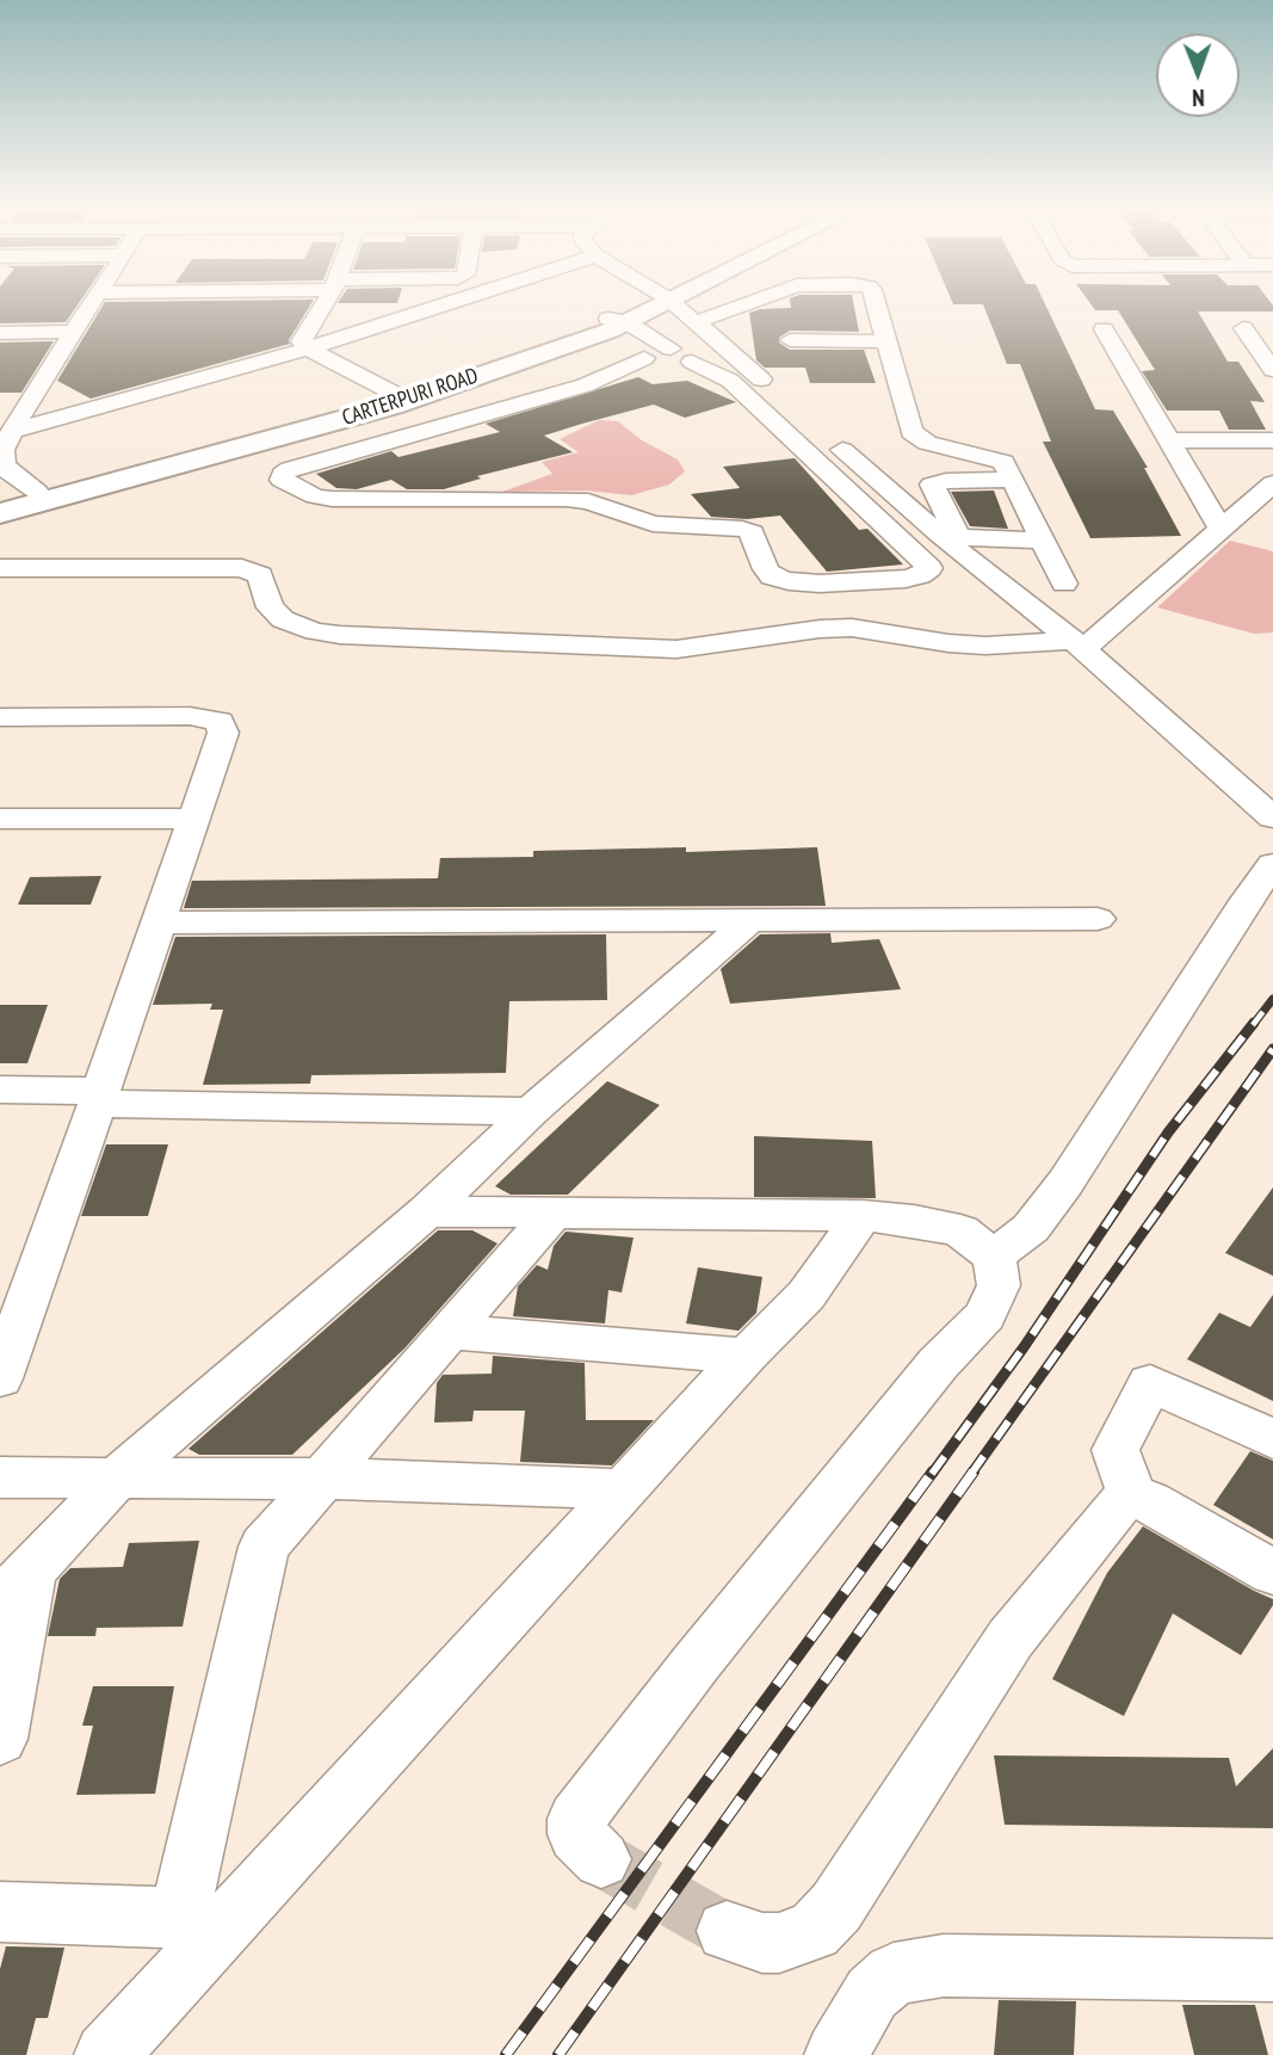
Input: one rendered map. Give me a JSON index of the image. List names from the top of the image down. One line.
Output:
{"streets":{"main road":["CARTERPURI ROAD"]},"north":"bottom"}
